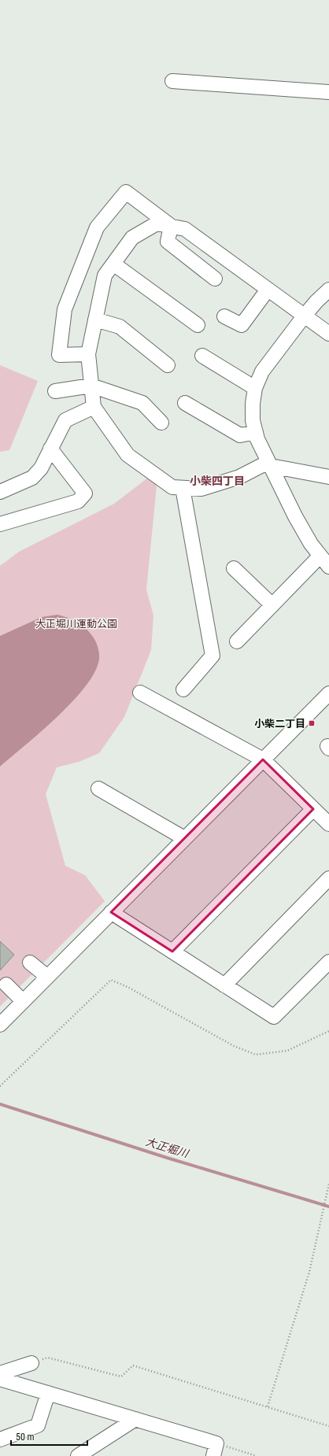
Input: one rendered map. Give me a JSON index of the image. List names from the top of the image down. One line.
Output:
{"districts":["小柴四丁目"],"water":["大正堀川"],"parks":["大正堀川運動公園"],"places":{"transit":["小柴二丁目"]},"scale_bar":"50 m"}
